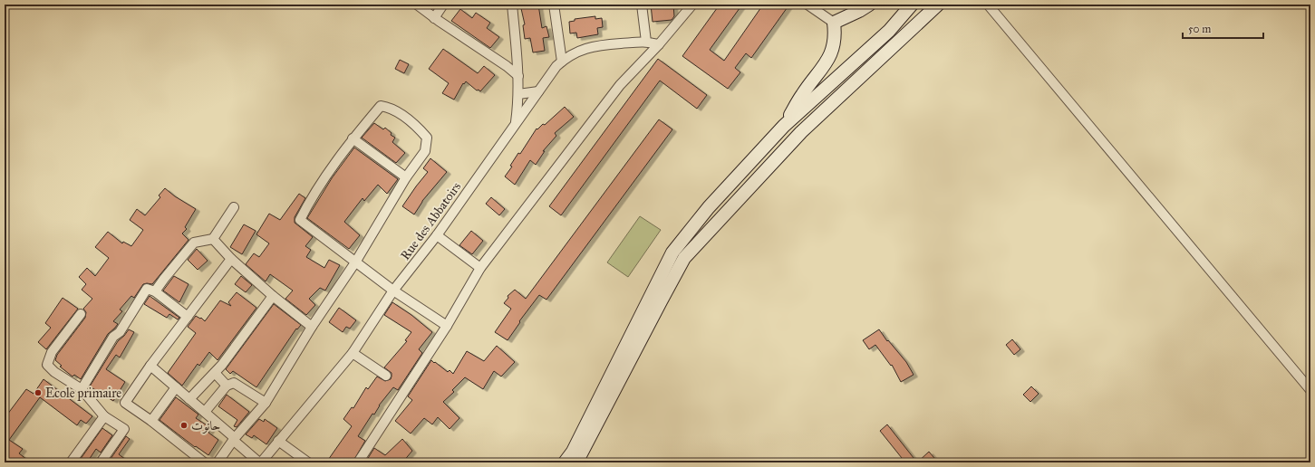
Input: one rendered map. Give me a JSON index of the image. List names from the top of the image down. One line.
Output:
{"streets":{"street":["Rue des Abbatoirs"]},"places":["Ecole primaire","حانوت"],"scale_bar":"50 m"}
